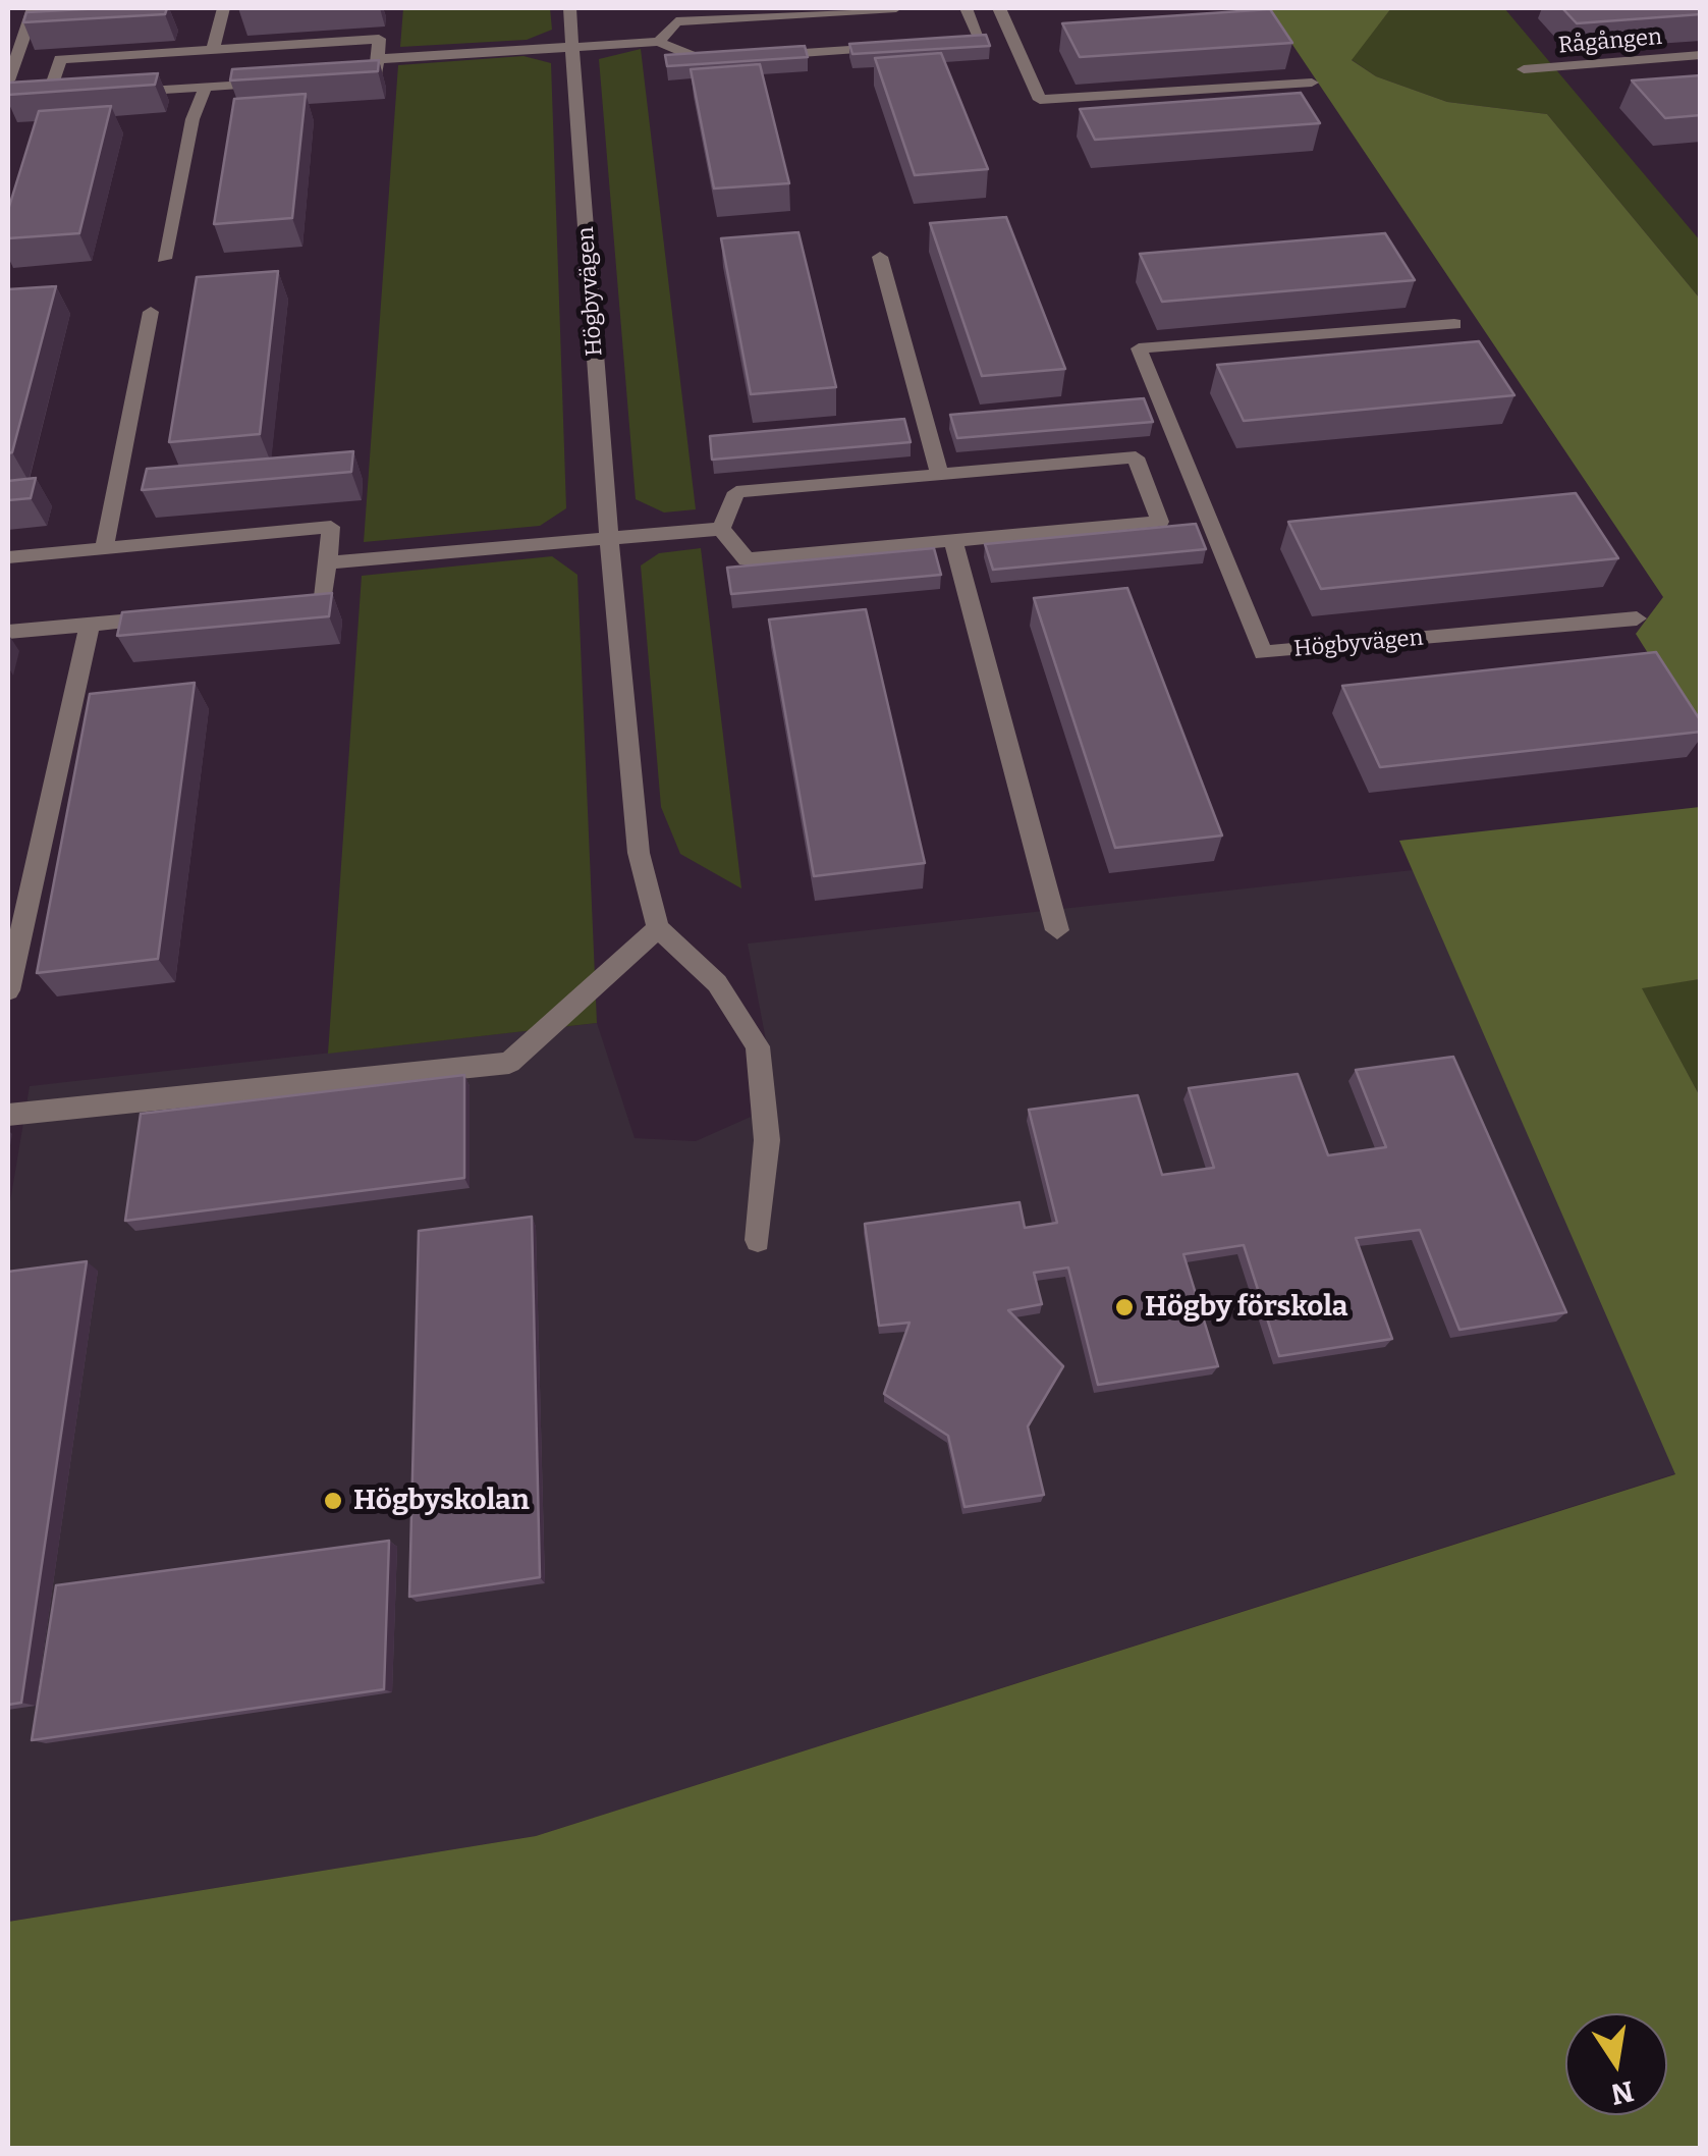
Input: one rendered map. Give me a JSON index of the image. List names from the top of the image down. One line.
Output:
{"streets":{"street":["Rågången","Högbyvägen"]},"places":["Högby förskola","Högbyskolan"],"north":"bottom"}
